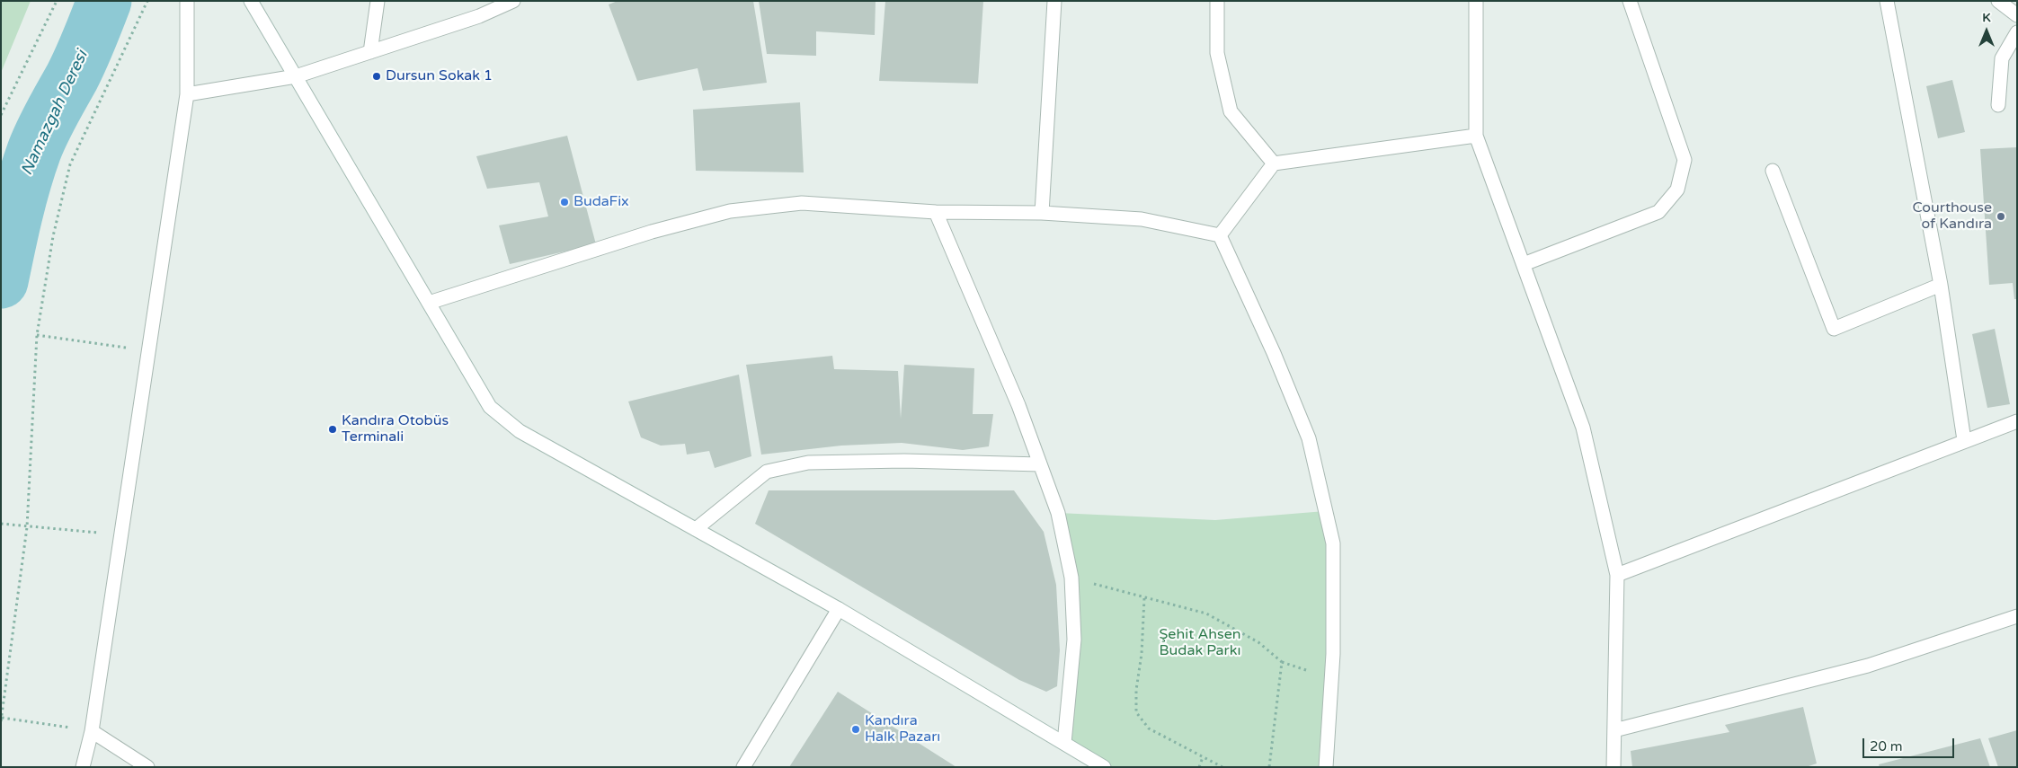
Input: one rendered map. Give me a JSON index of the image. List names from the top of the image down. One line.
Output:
{"water":["Namazgah Deresi"],"parks":["Şehit Ahsen Budak Parkı"],"places":["Dursun Sokak 1","BudaFix","Courthouse of Kandıra","Kandıra Otobüs Terminali","Kandıra Halk Pazarı"],"scale_bar":"20 m","north":"top"}
